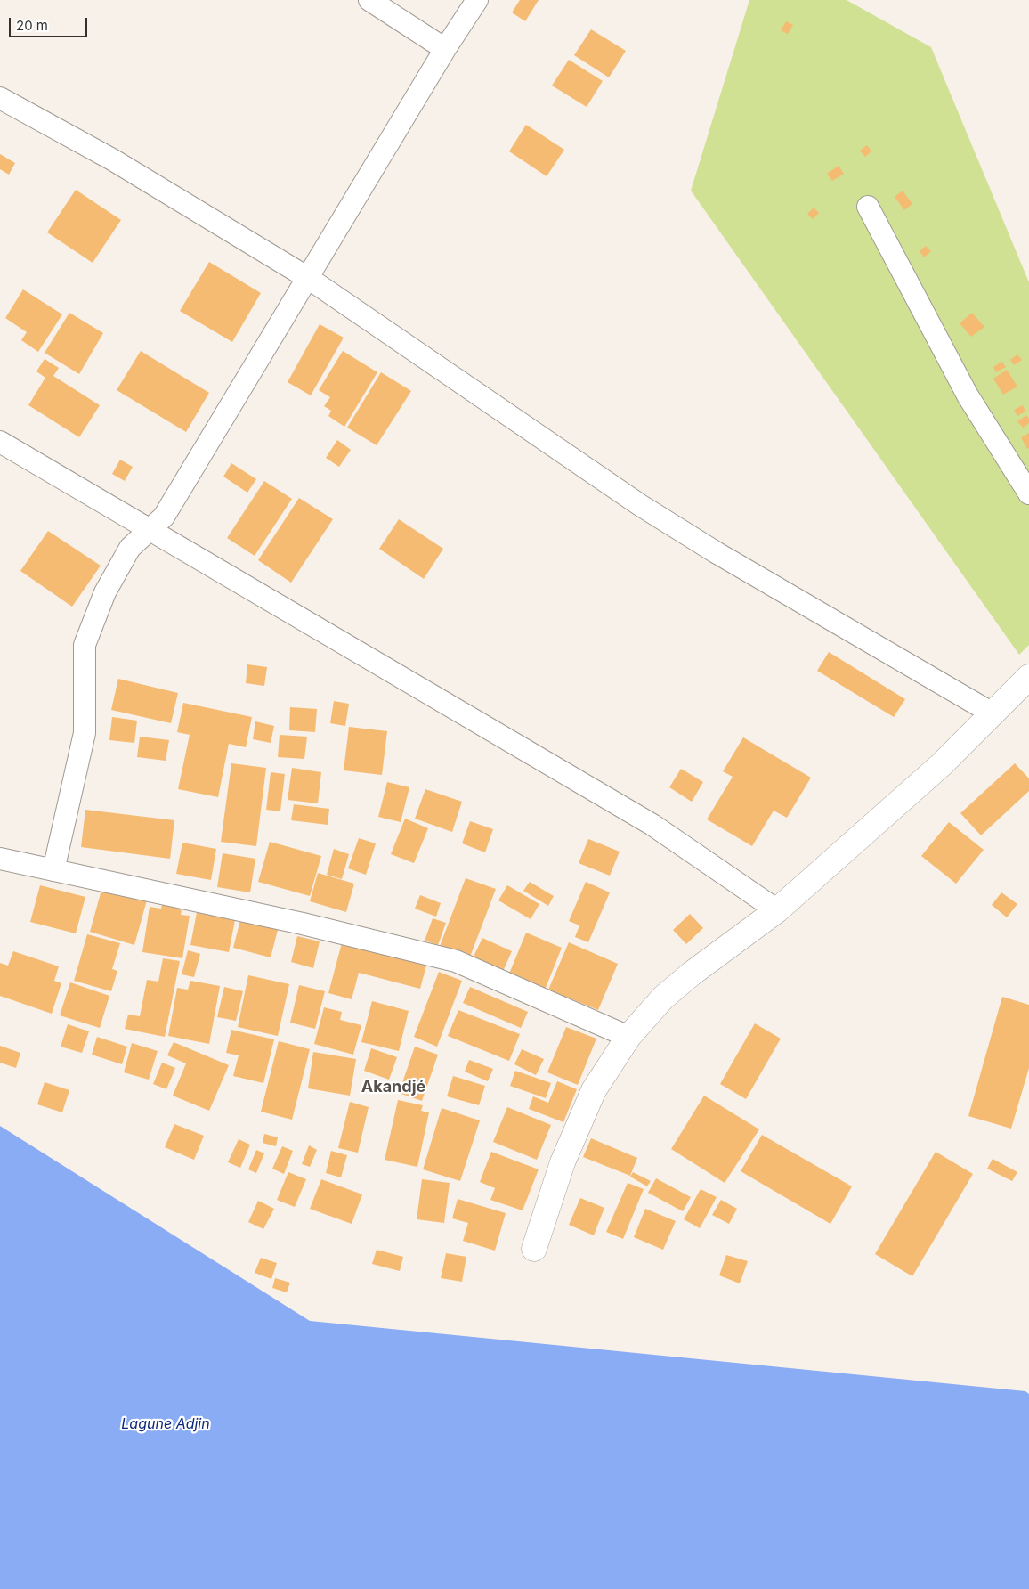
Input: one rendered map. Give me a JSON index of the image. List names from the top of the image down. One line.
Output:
{"districts":["Akandjé"],"water":["Lagune Adjin"],"scale_bar":"20 m"}
